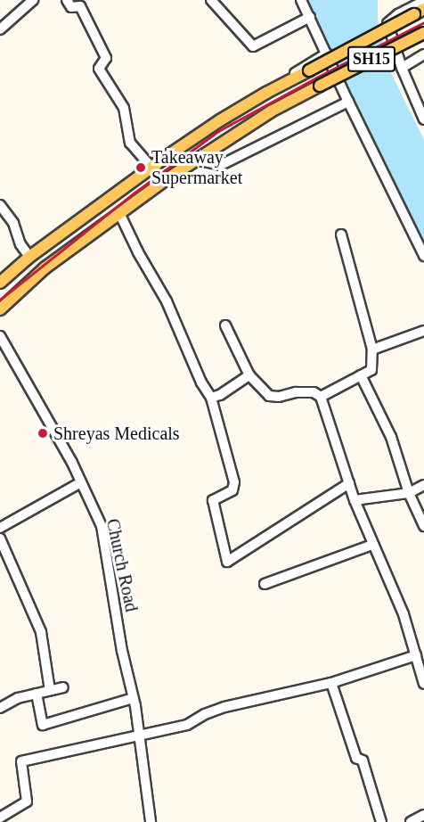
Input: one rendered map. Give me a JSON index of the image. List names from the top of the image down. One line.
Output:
{"streets":{"main road":["SH15"],"street":["Church Road"]},"places":["Takeaway Supermarket","Shreyas Medicals"]}
